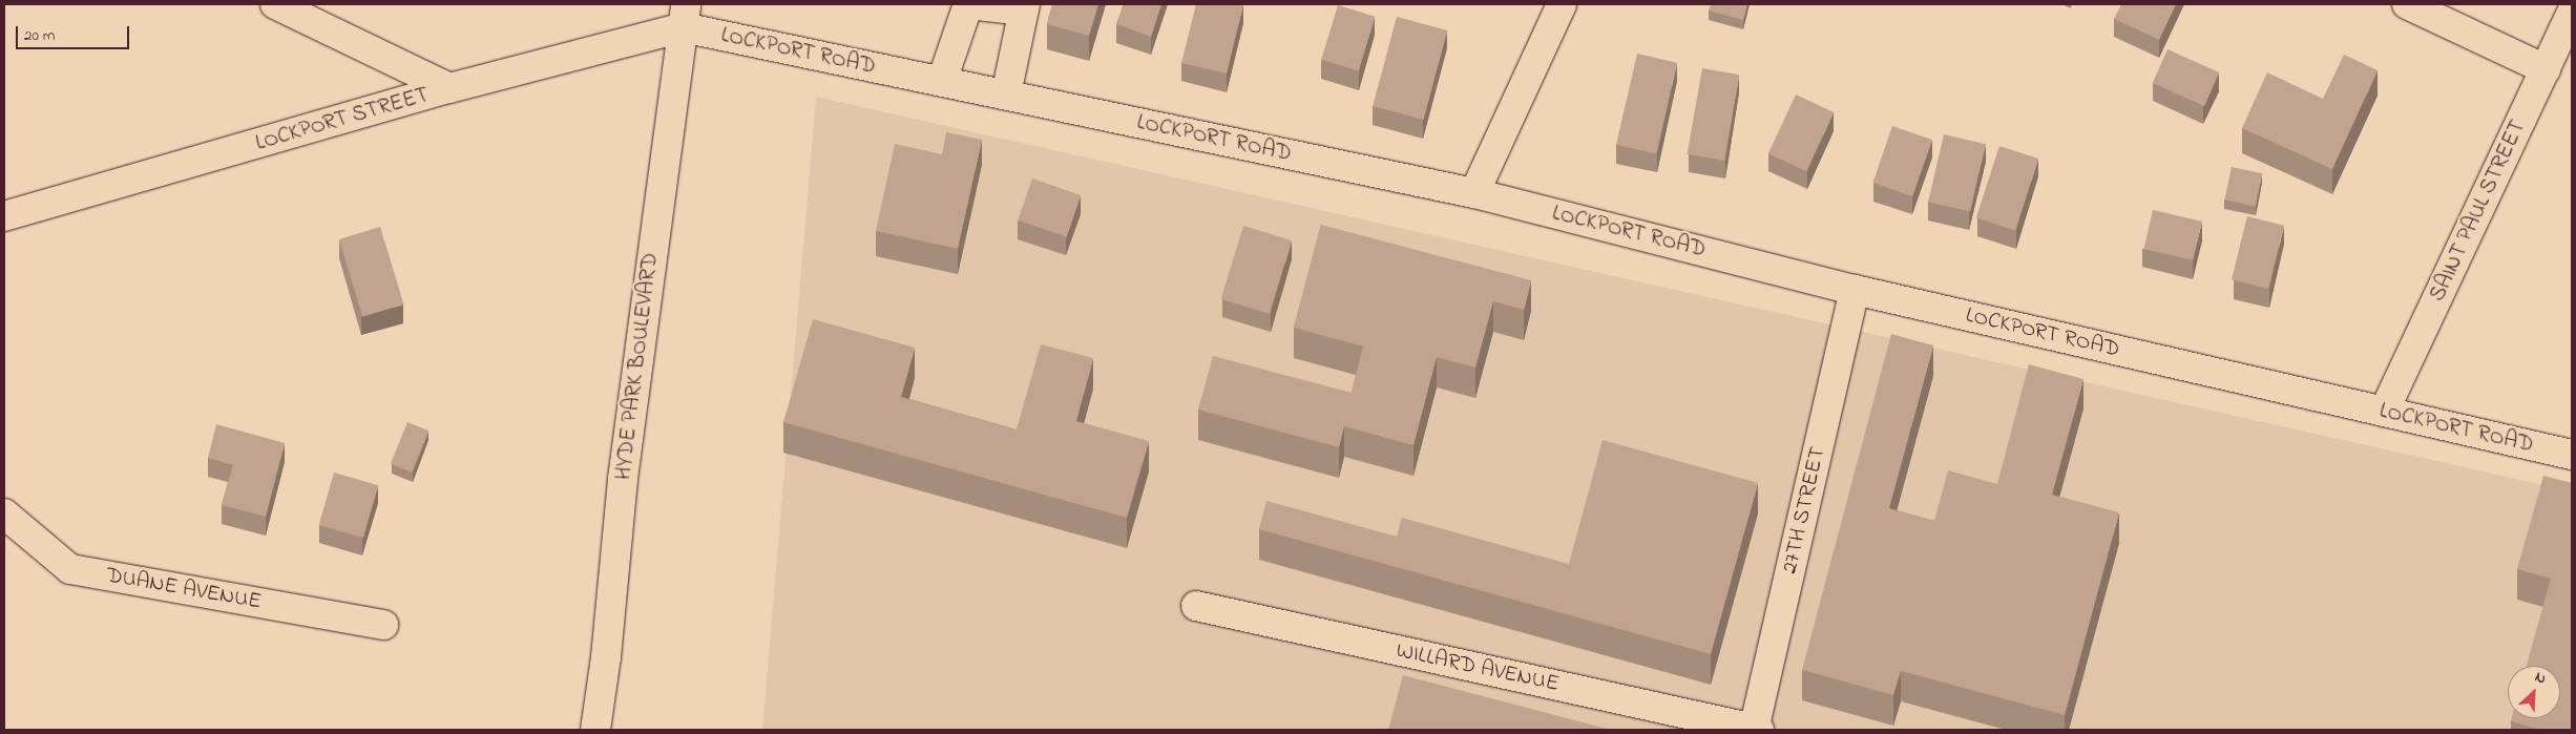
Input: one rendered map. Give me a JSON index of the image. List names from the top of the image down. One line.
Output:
{"streets":{"street":["LOCKPORT ROAD","LOCKPORT STREET","SAINT PAUL STREET","HYDE PARK BOULEVARD","27TH STREET","DUANE AVENUE","WILLARD AVENUE"]},"crossings":[["LOCKPORT ROAD","LOCKPORT STREET"],["LOCKPORT ROAD","SAINT PAUL STREET"],["LOCKPORT ROAD","HYDE PARK BOULEVARD"],["LOCKPORT ROAD","27TH STREET"],["LOCKPORT STREET","HYDE PARK BOULEVARD"],["27TH STREET","WILLARD AVENUE"]],"scale_bar":"20 m","north":"top right"}
